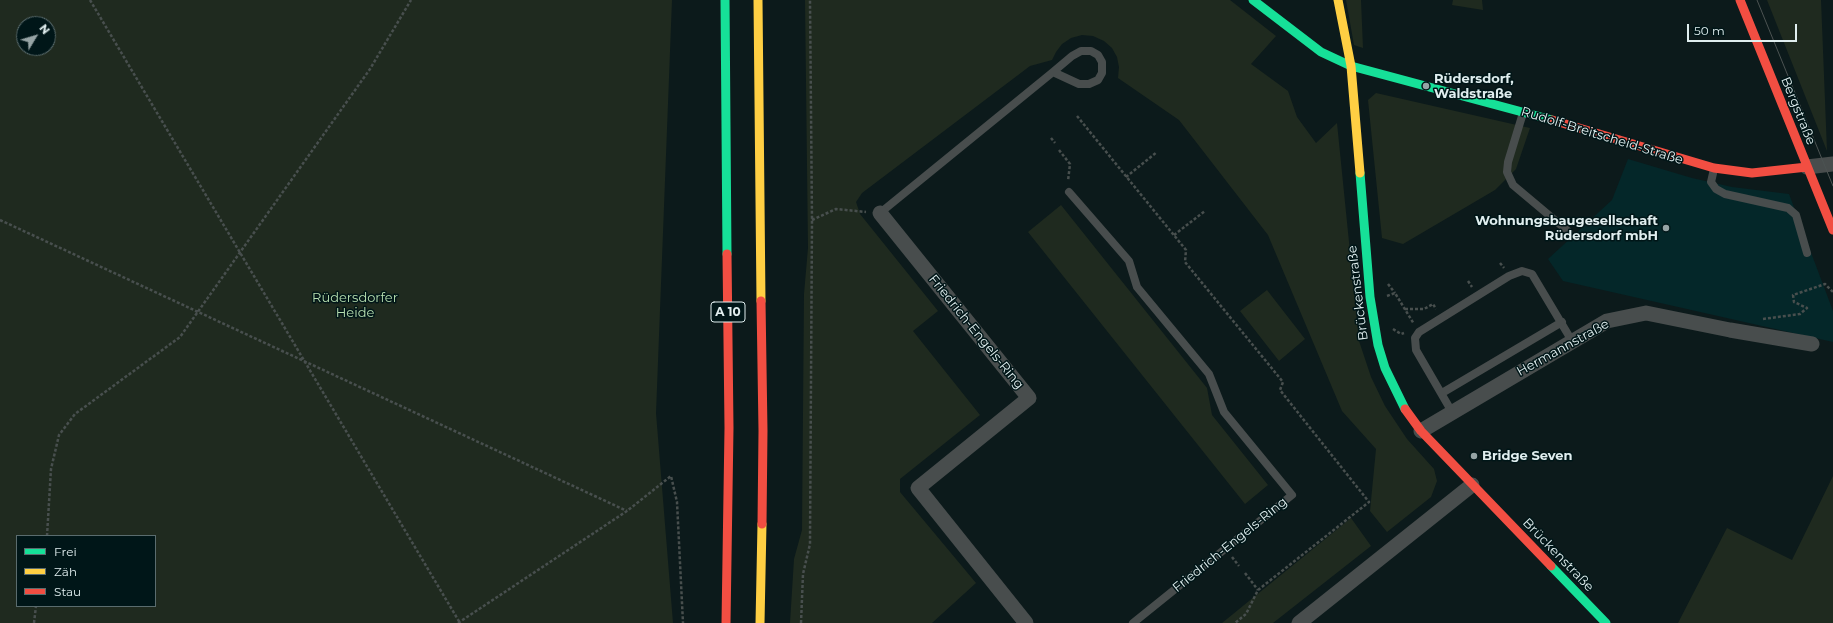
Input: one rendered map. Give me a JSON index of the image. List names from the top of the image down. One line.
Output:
{"streets":{"main road":["Bergstraße","Rudolf-Breitscheid-Straße","Brückenstraße","A 10"],"street":["Friedrich-Engels-Ring","Hermannstraße"]},"crossings":[["Bergstraße","Rudolf-Breitscheid-Straße"],["Rudolf-Breitscheid-Straße","Brückenstraße"],["Brückenstraße","Hermannstraße"]],"parks":["Rüdersdorfer Heide"],"places":["Rüdersdorf, Waldstraße","Wohnungsbaugesellschaft Rüdersdorf mbH","Bridge Seven"],"legend":["Frei","Zäh","Stau"],"scale_bar":"50 m","north":"top right"}
